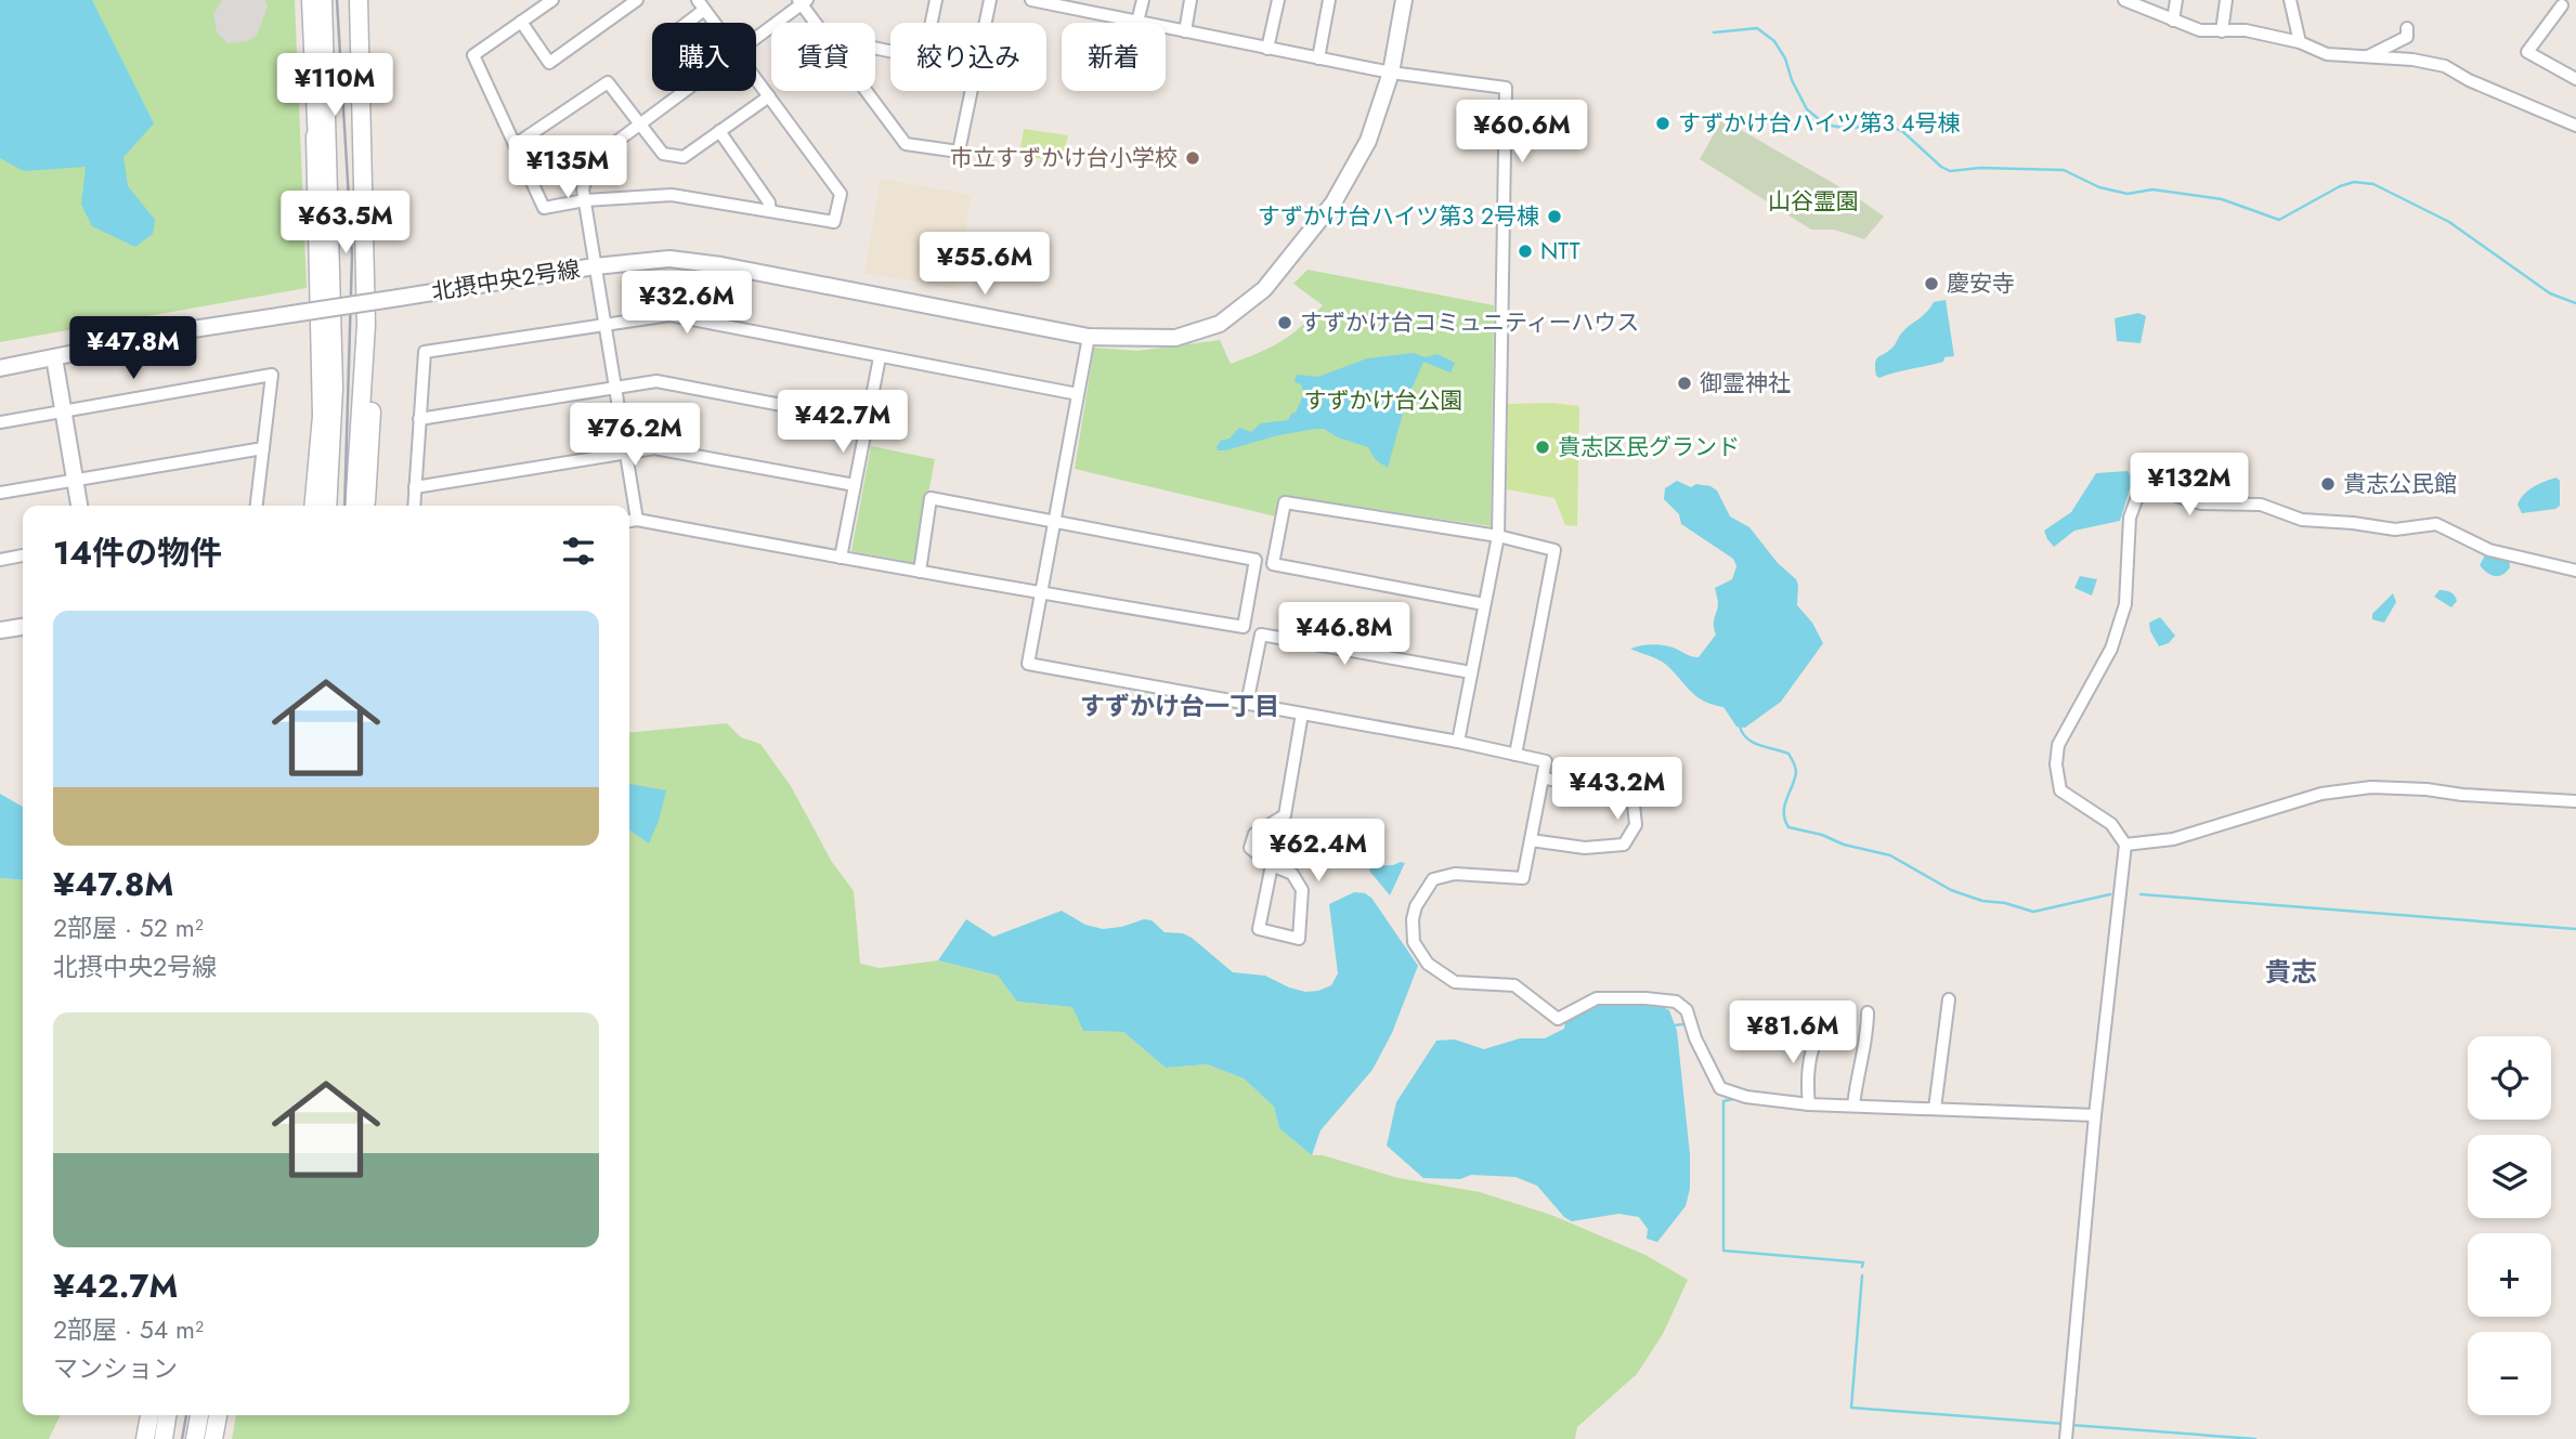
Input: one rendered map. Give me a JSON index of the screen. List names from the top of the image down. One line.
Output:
{"streets":{"street":["北摂中央２号線"]},"districts":["すずかけ台一丁目","貴志"],"parks":["山谷霊園","すずかけ台公園"],"places":["すずかけ台ハイツ第3 4号棟","市立すずかけ台小学校","すずかけ台ハイツ第3 2号棟","NTT","慶安寺","すずかけ台コミュニティーハウス","御霊神社","貴志区民グランド","貴志公民館"],"page":{"chip":["購入","賃貸","絞り込み","新着"],"price":["¥110M","¥60.6M","¥135M","¥63.5M","¥55.6M","¥32.6M","¥47.8M","¥42.7M","¥76.2M","¥132M","¥46.8M","¥43.2M","¥62.4M","¥81.6M"],"heading":"14件の物件","list":[{"name":"¥47.8M","note":"2部屋 · 52 m² · 北摂中央２号線"},{"name":"¥42.7M","note":"2部屋 · 54 m² · マンション"}],"map_buttons":["+","−"]}}
